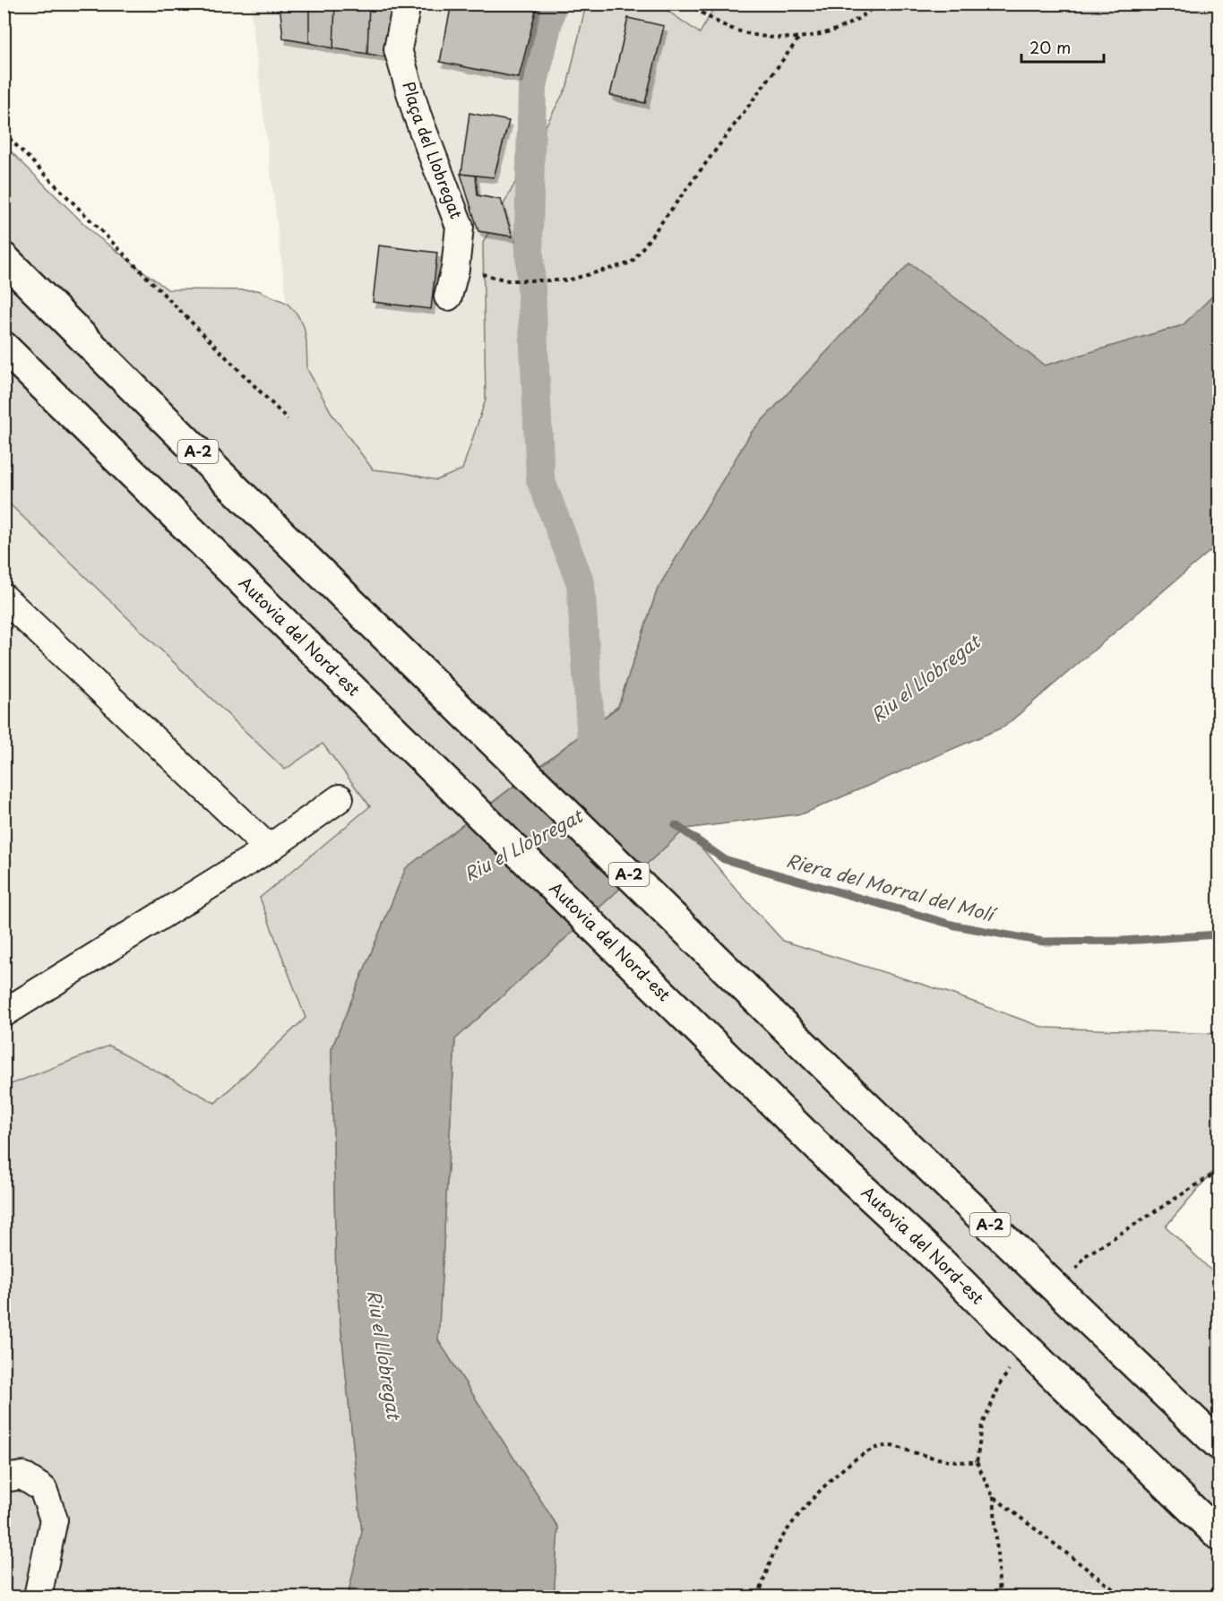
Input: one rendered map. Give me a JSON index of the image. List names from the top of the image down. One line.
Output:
{"streets":{"highway":["A-2","Autovia del Nord-est"],"street":["Plaça del Llobregat"]},"water":["Riu el Llobregat","Riera del Morral del Molí"],"scale_bar":"20 m"}
